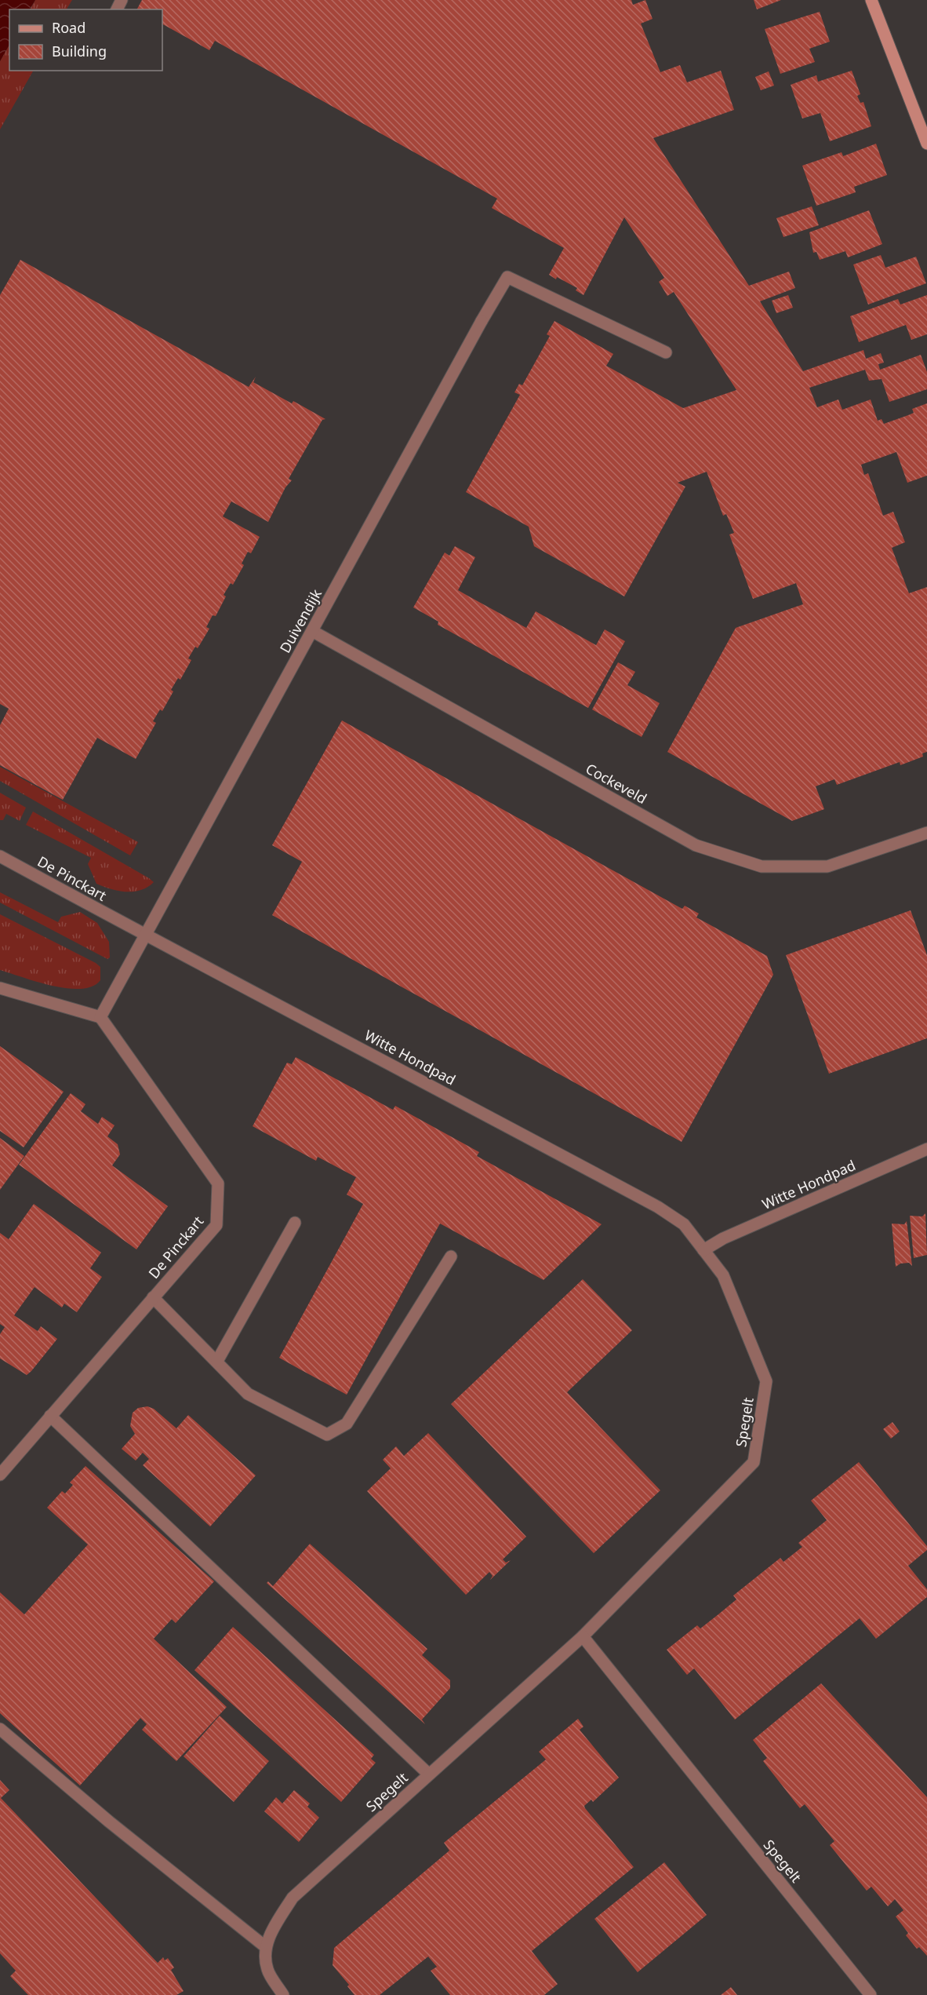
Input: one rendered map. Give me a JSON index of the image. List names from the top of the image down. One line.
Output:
{"streets":{"street":["Duivendijk","Cockeveld","De Pinckart","Witte Hondpad","Spegelt"]},"crossings":[["Duivendijk","Cockeveld"],["Duivendijk","De Pinckart"],["Duivendijk","Witte Hondpad"],["De Pinckart","Witte Hondpad"],["Witte Hondpad","Spegelt"]],"legend":["Road","Building"]}
